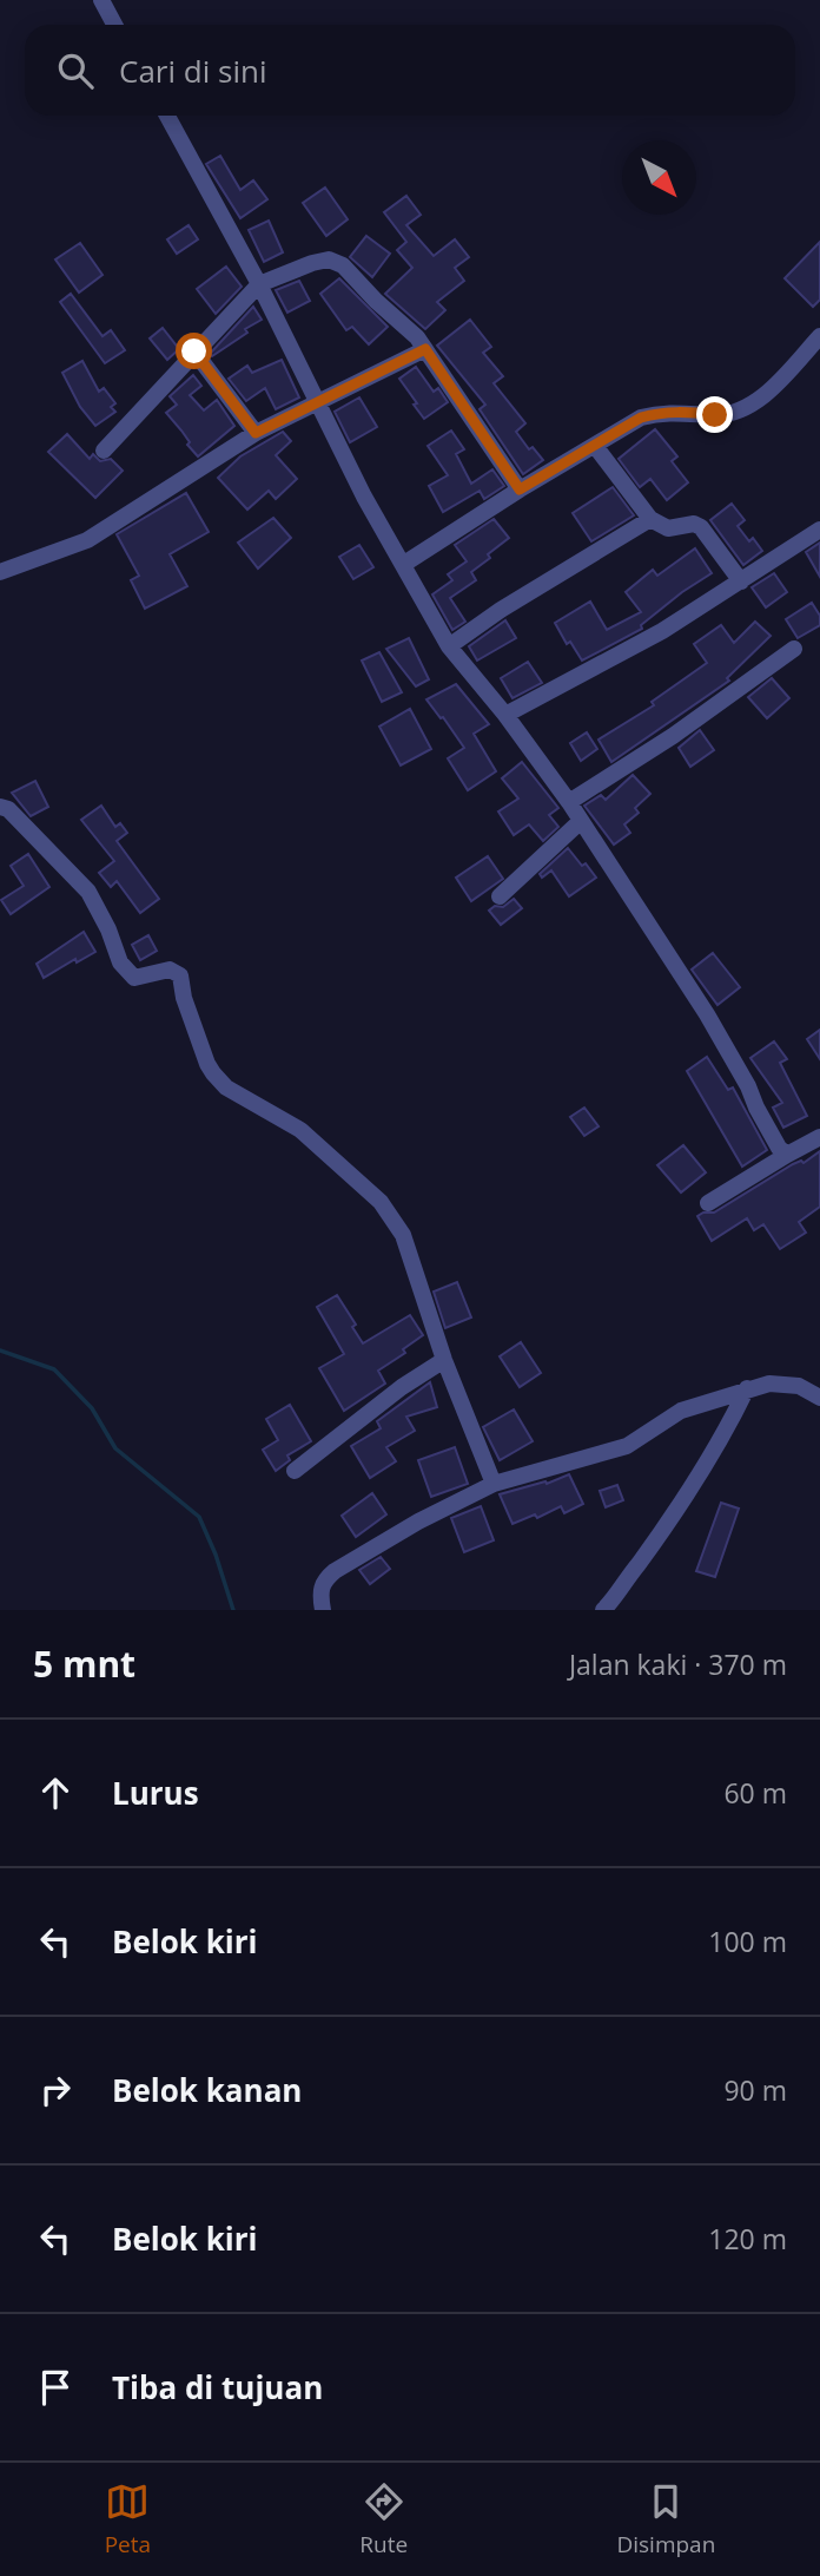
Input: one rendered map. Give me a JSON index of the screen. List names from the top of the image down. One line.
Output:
{"north":"bottom right","page":{"search":"Cari di sini","heading":["5 mnt","Jalan kaki · 370 m"],"list":[["Lurus","60 m"],["Belok kiri","100 m"],["Belok kanan","90 m"],["Belok kiri","120 m"],"Tiba di tujuan"],"nav":["Peta","Rute","Disimpan"]}}
